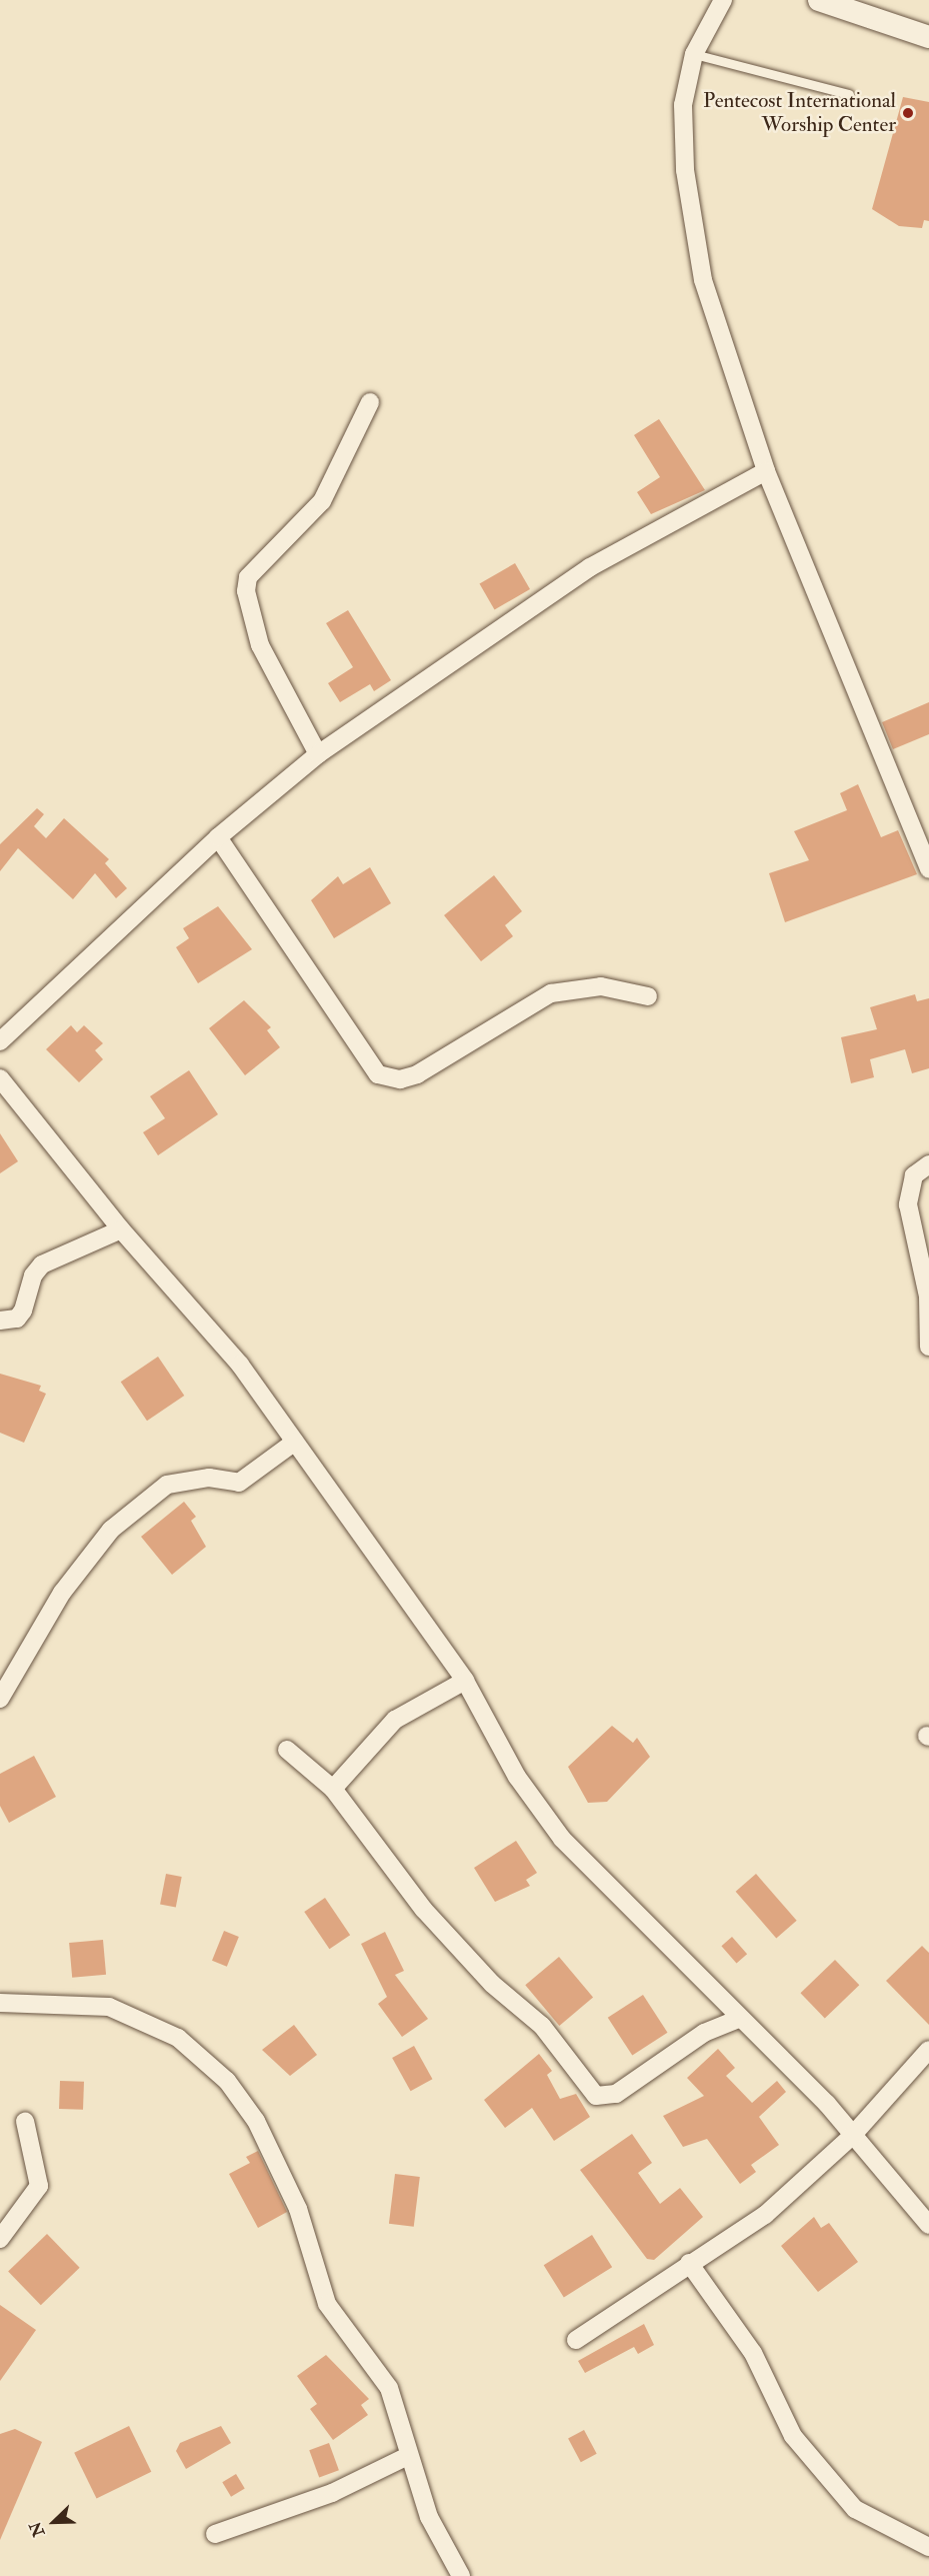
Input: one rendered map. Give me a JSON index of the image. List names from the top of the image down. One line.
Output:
{"places":["Pentecost International Worship Center"],"north":"bottom left"}
